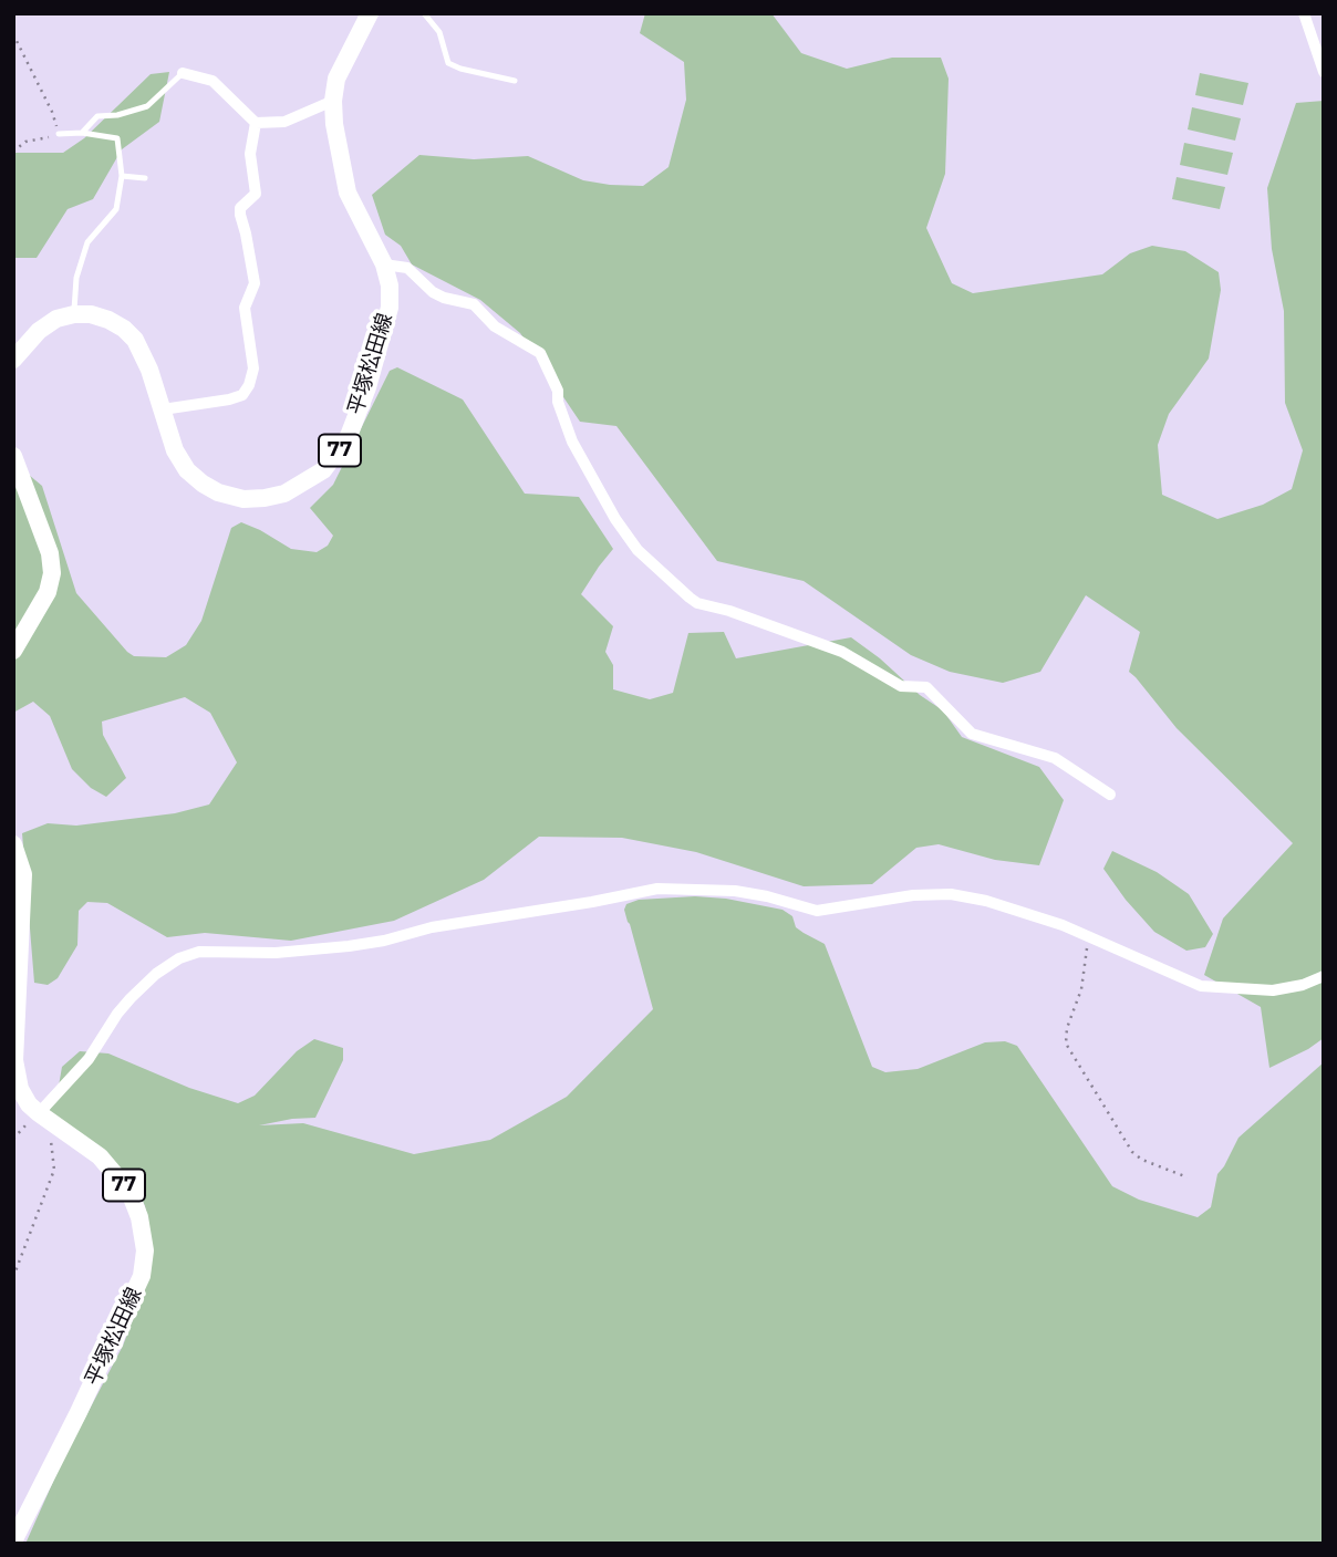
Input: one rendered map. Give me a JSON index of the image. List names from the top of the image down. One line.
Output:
{"streets":{"main road":["平塚松田線","77"]}}
